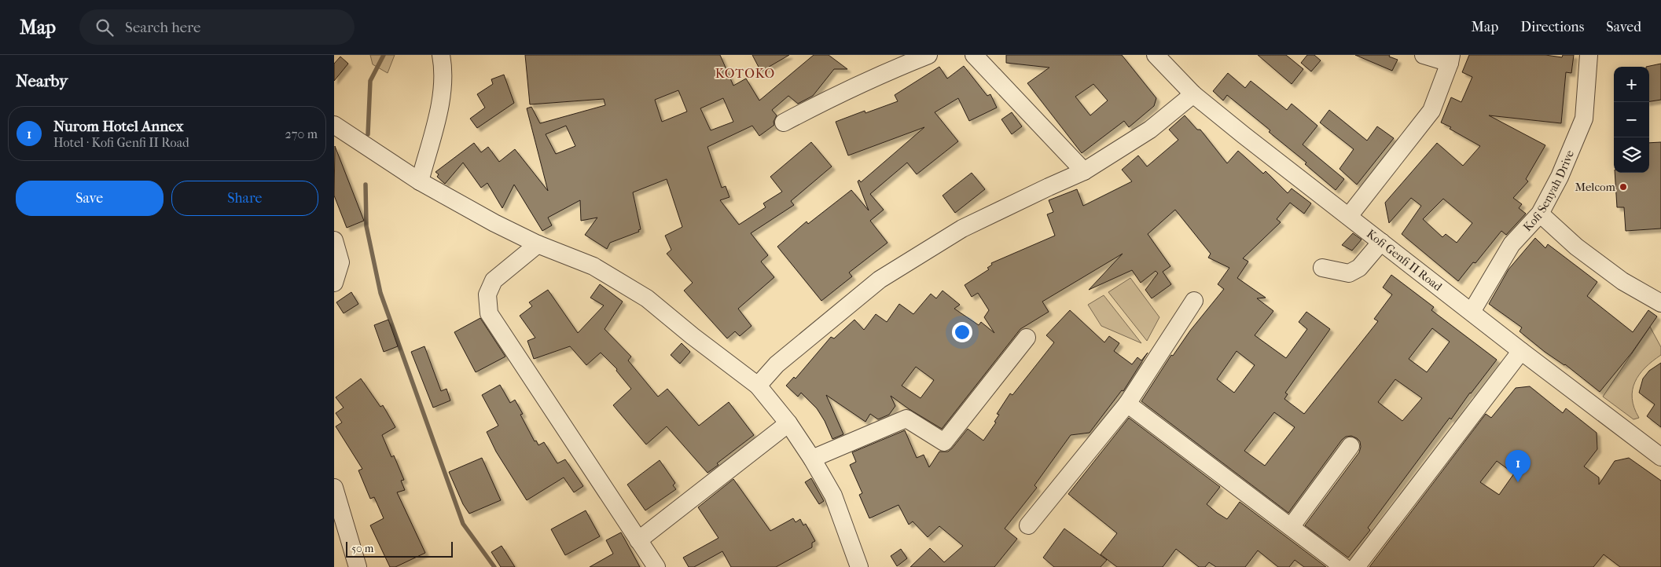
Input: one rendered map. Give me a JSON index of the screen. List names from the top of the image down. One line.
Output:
{"streets":{"street":["Kofi Senyah Drive","Kofi Genfi II Road"]},"crossings":[["Kofi Senyah Drive","Kofi Genfi II Road"]],"districts":["KOTOKO"],"places":["Melcom"],"scale_bar":"50 m","page":{"header":"Map","search":"Search here","nav":["Map","Directions","Saved"],"heading":"Nearby","map_buttons":["+","−"],"list":[{"mark":"1","name":"Nurom Hotel Annex","note":"Hotel · Kofi Genfi II Road","value":"270 m"}],"buttons":["Save","Share"],"pins":"1","scale":"50 m"}}
